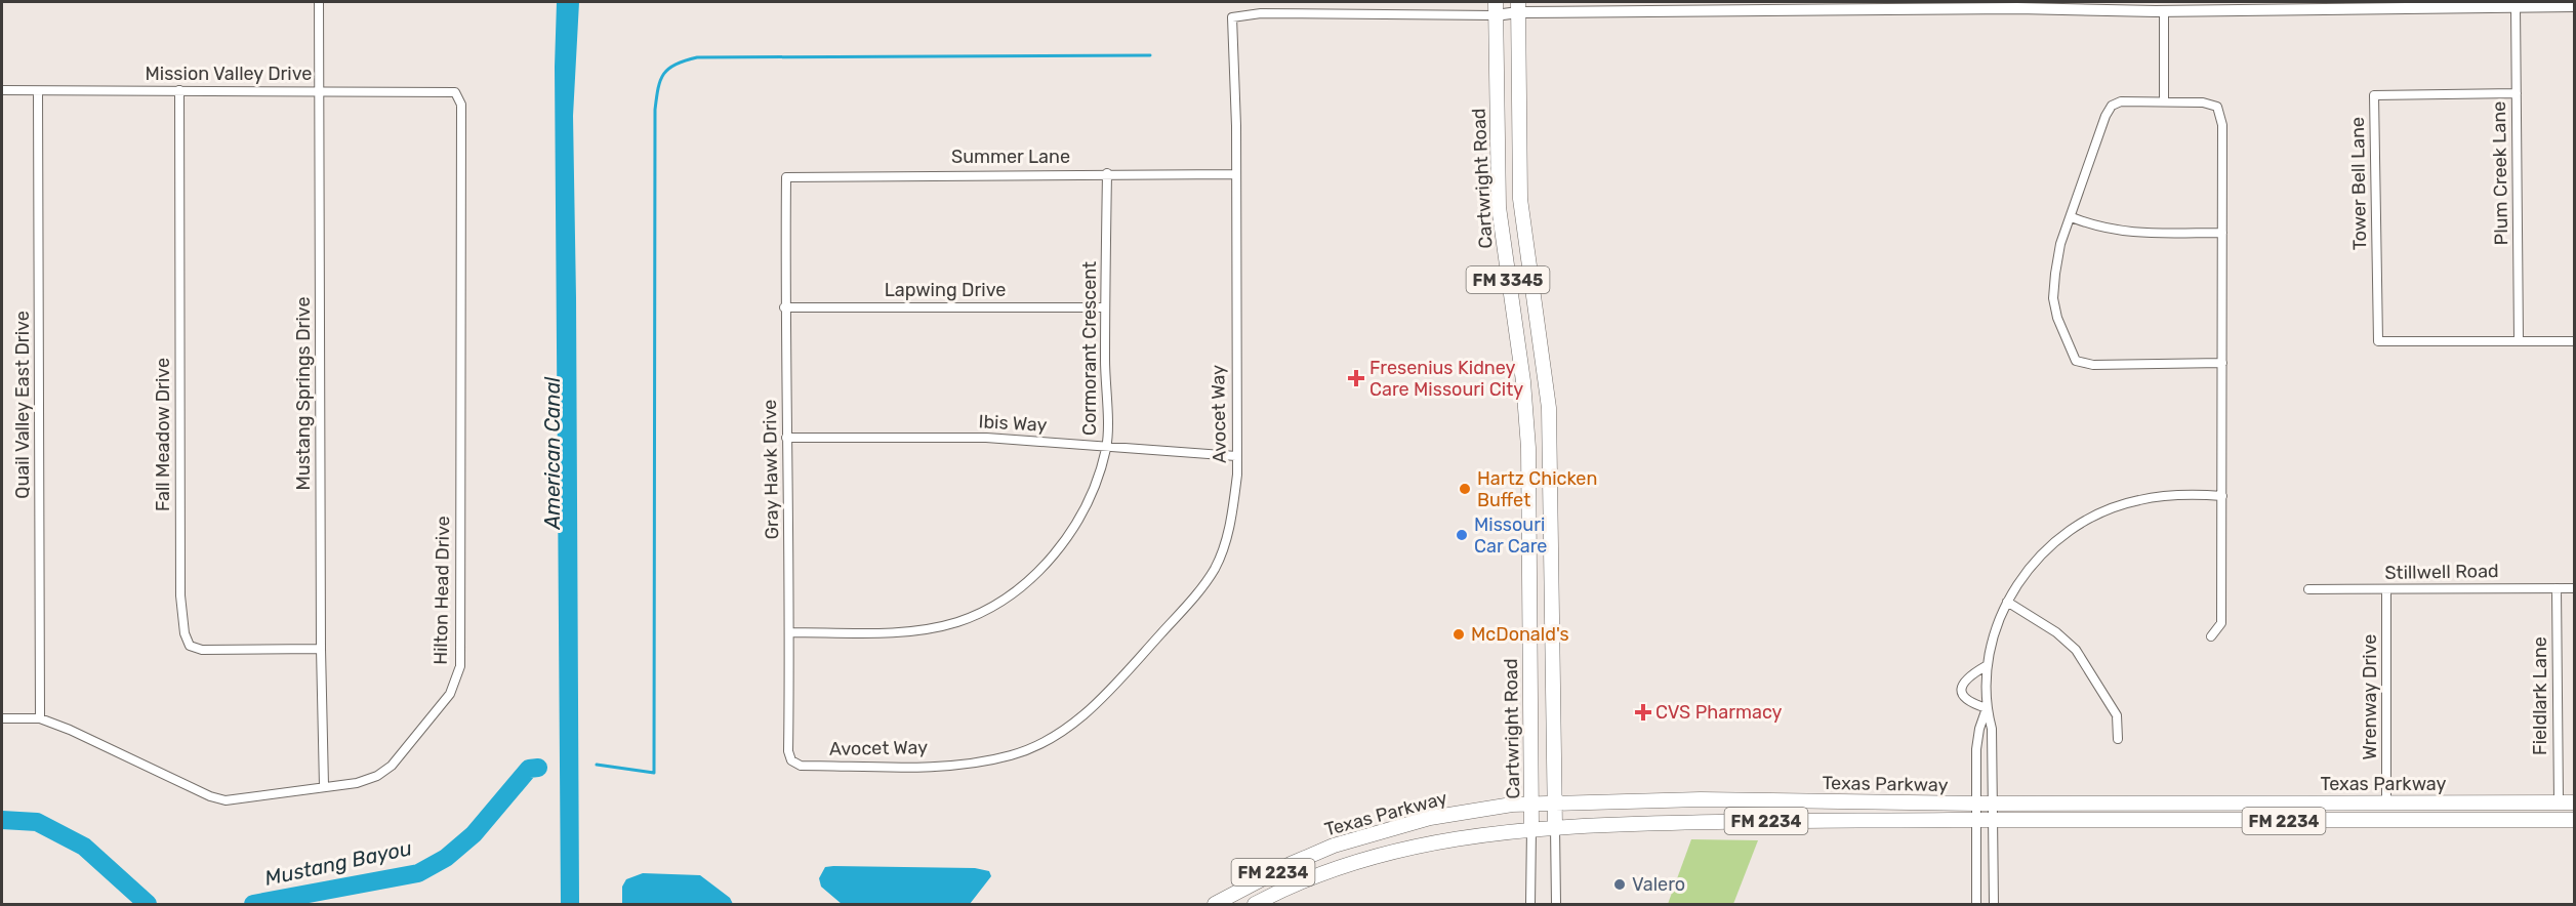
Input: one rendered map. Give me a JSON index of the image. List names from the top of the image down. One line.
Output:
{"streets":{"main road":["Cartwright Road","FM 3345","Texas Parkway","FM 2234"],"street":["Mission Valley Drive","Summer Lane","Plum Creek Lane","Tower Bell Lane","Lapwing Drive","Cormorant Crescent","Mustang Springs Drive","Quail Valley East Drive","Avocet Way","Ibis Way","Fall Meadow Drive","Gray Hawk Drive","Stillwell Road","Hilton Head Drive","Fieldlark Lane","Wrenway Drive"]},"crossings":[["Mission Valley Drive","Mustang Springs Drive"],["Mission Valley Drive","Quail Valley East Drive"],["Mission Valley Drive","Fall Meadow Drive"],["Mission Valley Drive","Hilton Head Drive"],["Summer Lane","Cormorant Crescent"],["Summer Lane","Avocet Way"],["Summer Lane","Gray Hawk Drive"],["Plum Creek Lane","Tower Bell Lane"],["Cartwright Road","Avocet Way"],["Cartwright Road","Texas Parkway"],["Lapwing Drive","Cormorant Crescent"],["Lapwing Drive","Gray Hawk Drive"],["Cormorant Crescent","Ibis Way"],["Cormorant Crescent","Gray Hawk Drive"],["Mustang Springs Drive","Fall Meadow Drive"],["Mustang Springs Drive","Hilton Head Drive"],["Quail Valley East Drive","Hilton Head Drive"],["Avocet Way","Ibis Way"],["Avocet Way","Gray Hawk Drive"],["Ibis Way","Gray Hawk Drive"],["Stillwell Road","Fieldlark Lane"],["Stillwell Road","Wrenway Drive"],["Fieldlark Lane","Texas Parkway"],["Wrenway Drive","Texas Parkway"]],"water":["American Canal","Mustang Bayou"],"places":{"health":["Fresenius Kidney Care Missouri City","CVS Pharmacy"],"other":["Hartz Chicken Buffet","Missouri Car Care","McDonald's","Valero"]}}
